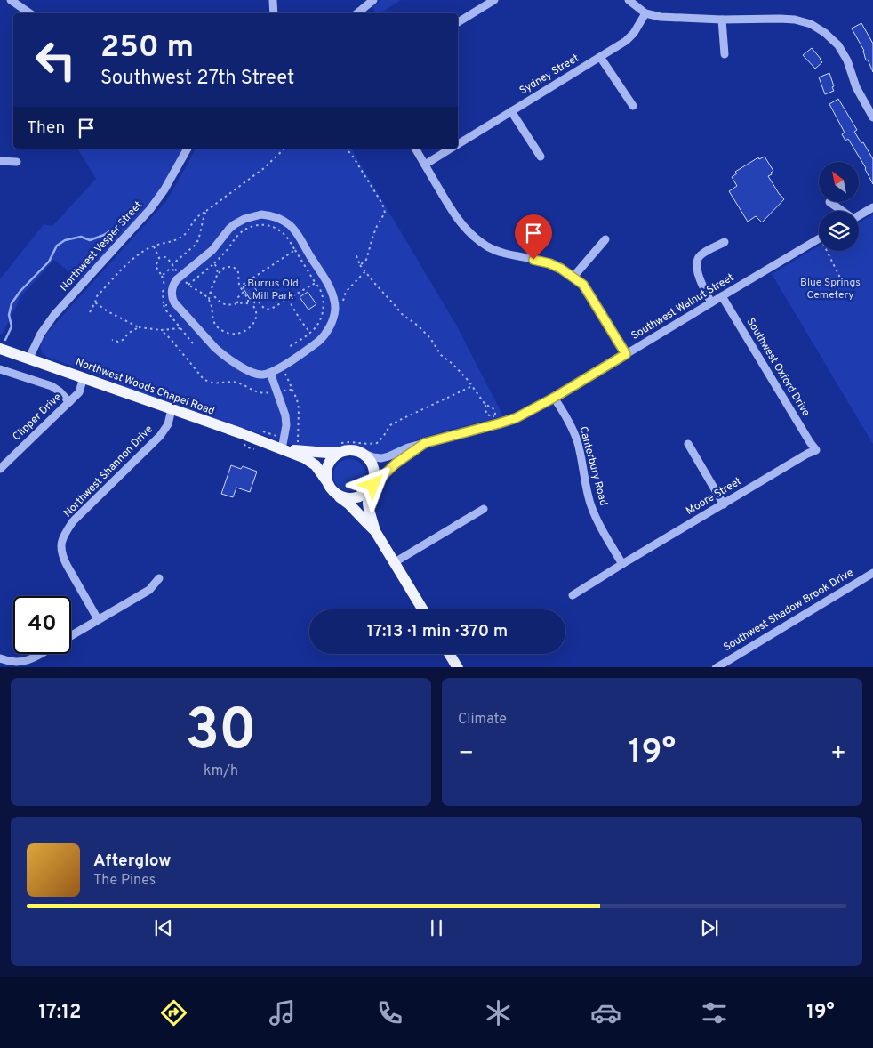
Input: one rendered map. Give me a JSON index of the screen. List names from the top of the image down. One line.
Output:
{"streets":{"main road":["Northwest Woods Chapel Road"],"street":["Sydney Street","Northwest Vesper Street","Southwest Walnut Street","Southwest Oxford Drive","Clipper Drive","Canterbury Road","Northwest Shannon Drive","Moore Street","Southwest Shadow Brook Drive"]},"crossings":[["Northwest Vesper Street","Northwest Woods Chapel Road"],["Southwest Walnut Street","Southwest Oxford Drive"],["Southwest Walnut Street","Northwest Woods Chapel Road"],["Southwest Walnut Street","Canterbury Road"],["Southwest Oxford Drive","Moore Street"],["Northwest Woods Chapel Road","Clipper Drive"],["Northwest Woods Chapel Road","Northwest Shannon Drive"],["Canterbury Road","Moore Street"]],"parks":["Blue Springs Cemetery","Burrus Old Mill Park"],"north":"top left","page":{"turn":["250 m","Southwest 27th Street"],"then":"Then","limit":"40","trip":"17:13 · 1 min · 370 m","tile":[["30","km/h"],"Climate"],"heat":["−","19°","+"],"song":["Afterglow","The Pines"],"tabs":["17:12","19°"]}}
